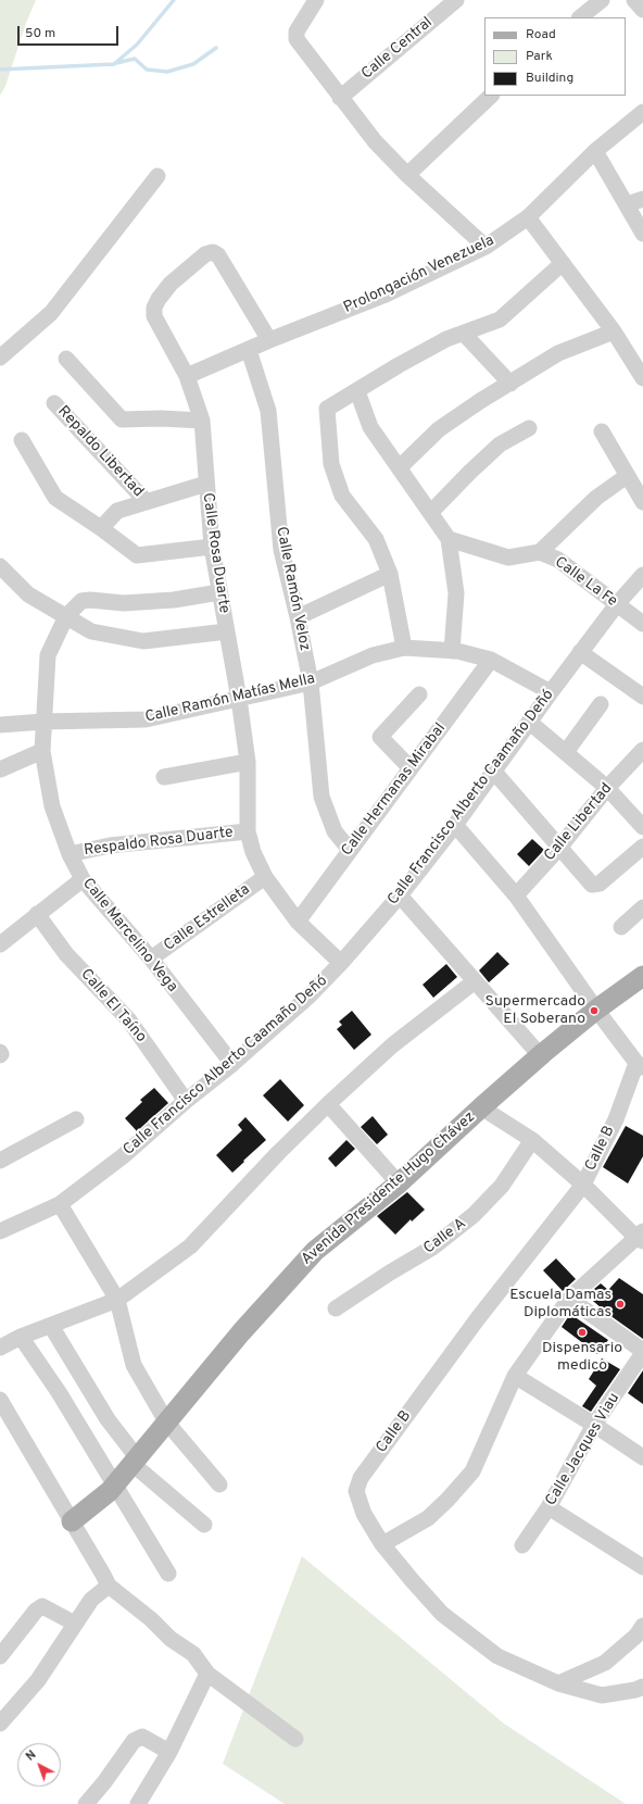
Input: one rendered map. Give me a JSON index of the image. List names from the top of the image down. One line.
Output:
{"streets":{"main road":["Avenida Presidente Hugo Chávez"],"street":["Calle Central","Prolongación Venezuela","Repaldo Libertad","Calle Rosa Duarte","Calle La Fe","Calle Ramón Veloz","Calle Ramón Matías Mella","Calle Hermanas Mirabal","Calle Francisco Alberto Caamaño Deñó","Calle Libertad","Respaldo Rosa Duarte","Calle Estrelleta","Calle Marcelino Vega","Calle El Taíno","Calle B","Calle A","Calle Jacques Viau"]},"crossings":[["Prolongación Venezuela","Calle Rosa Duarte"],["Prolongación Venezuela","Calle Ramón Veloz"],["Calle Rosa Duarte","Calle Ramón Matías Mella"],["Calle Rosa Duarte","Calle Hermanas Mirabal"],["Calle Rosa Duarte","Calle Francisco Alberto Caamaño Deñó"],["Calle Rosa Duarte","Respaldo Rosa Duarte"],["Calle Rosa Duarte","Calle Estrelleta"],["Calle La Fe","Calle Francisco Alberto Caamaño Deñó"],["Calle Ramón Veloz","Calle Ramón Matías Mella"],["Calle Ramón Veloz","Calle Hermanas Mirabal"],["Calle Ramón Matías Mella","Calle Hermanas Mirabal"],["Calle Ramón Matías Mella","Calle Francisco Alberto Caamaño Deñó"],["Calle Ramón Matías Mella","Calle Marcelino Vega"],["Calle Francisco Alberto Caamaño Deñó","Calle Marcelino Vega"],["Calle Francisco Alberto Caamaño Deñó","Calle El Taíno"],["Respaldo Rosa Duarte","Calle Marcelino Vega"],["Calle Estrelleta","Calle Marcelino Vega"]],"places":["Supermercado El Soberano","Escuela Damas Diplomáticas","Dispensario medico"],"legend":["Road","Park","Building"],"scale_bar":"50 m","north":"top left"}
